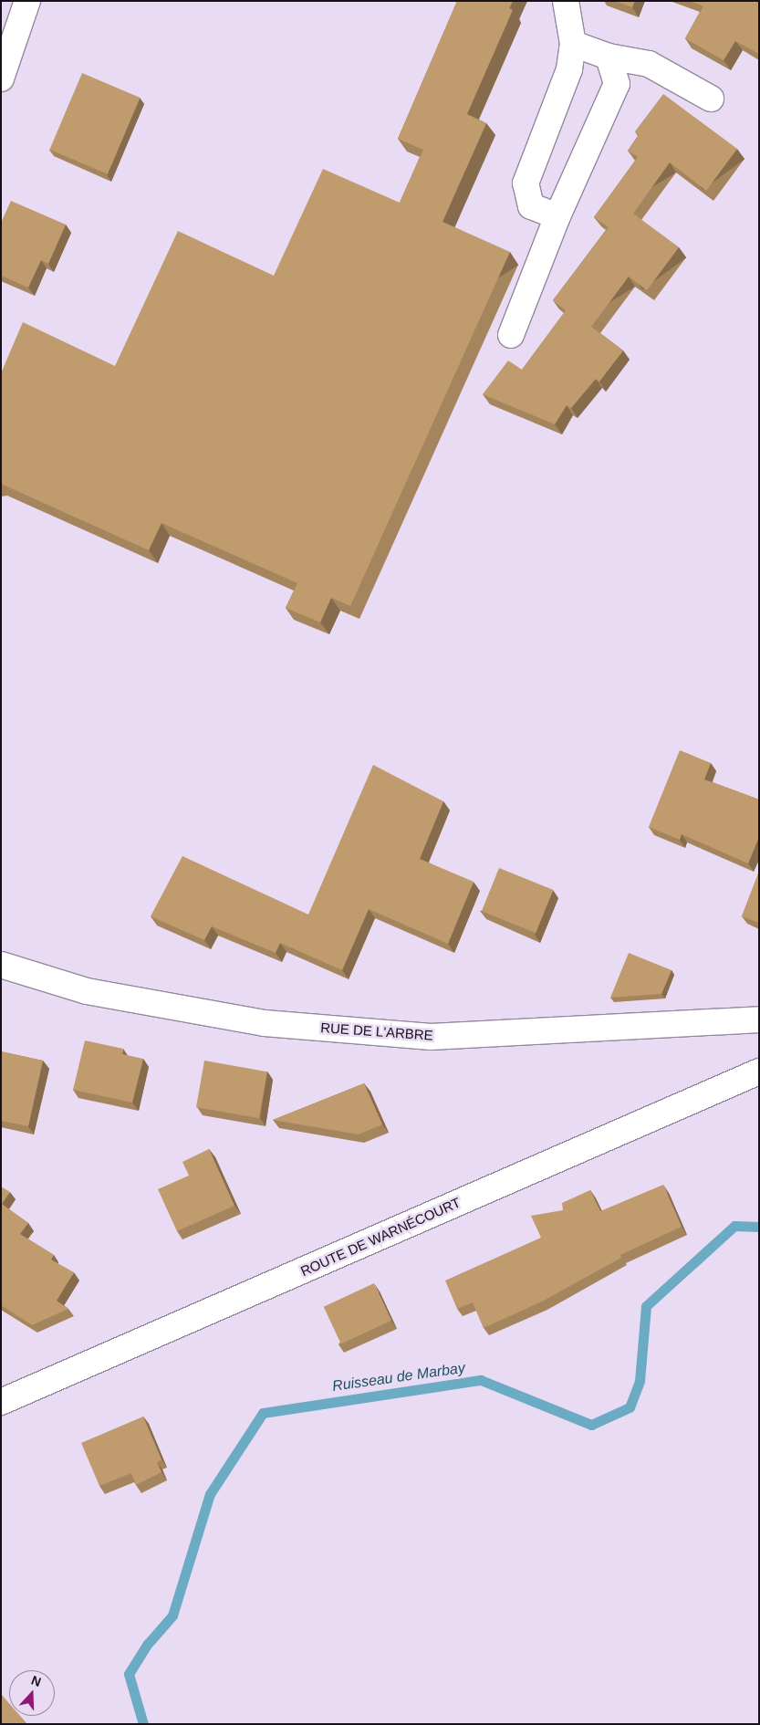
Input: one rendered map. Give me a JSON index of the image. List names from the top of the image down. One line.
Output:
{"streets":{"street":["RUE DE L'ARBRE","ROUTE DE WARNÉCOURT"]},"water":["Ruisseau de Marbay"],"north":"top"}
